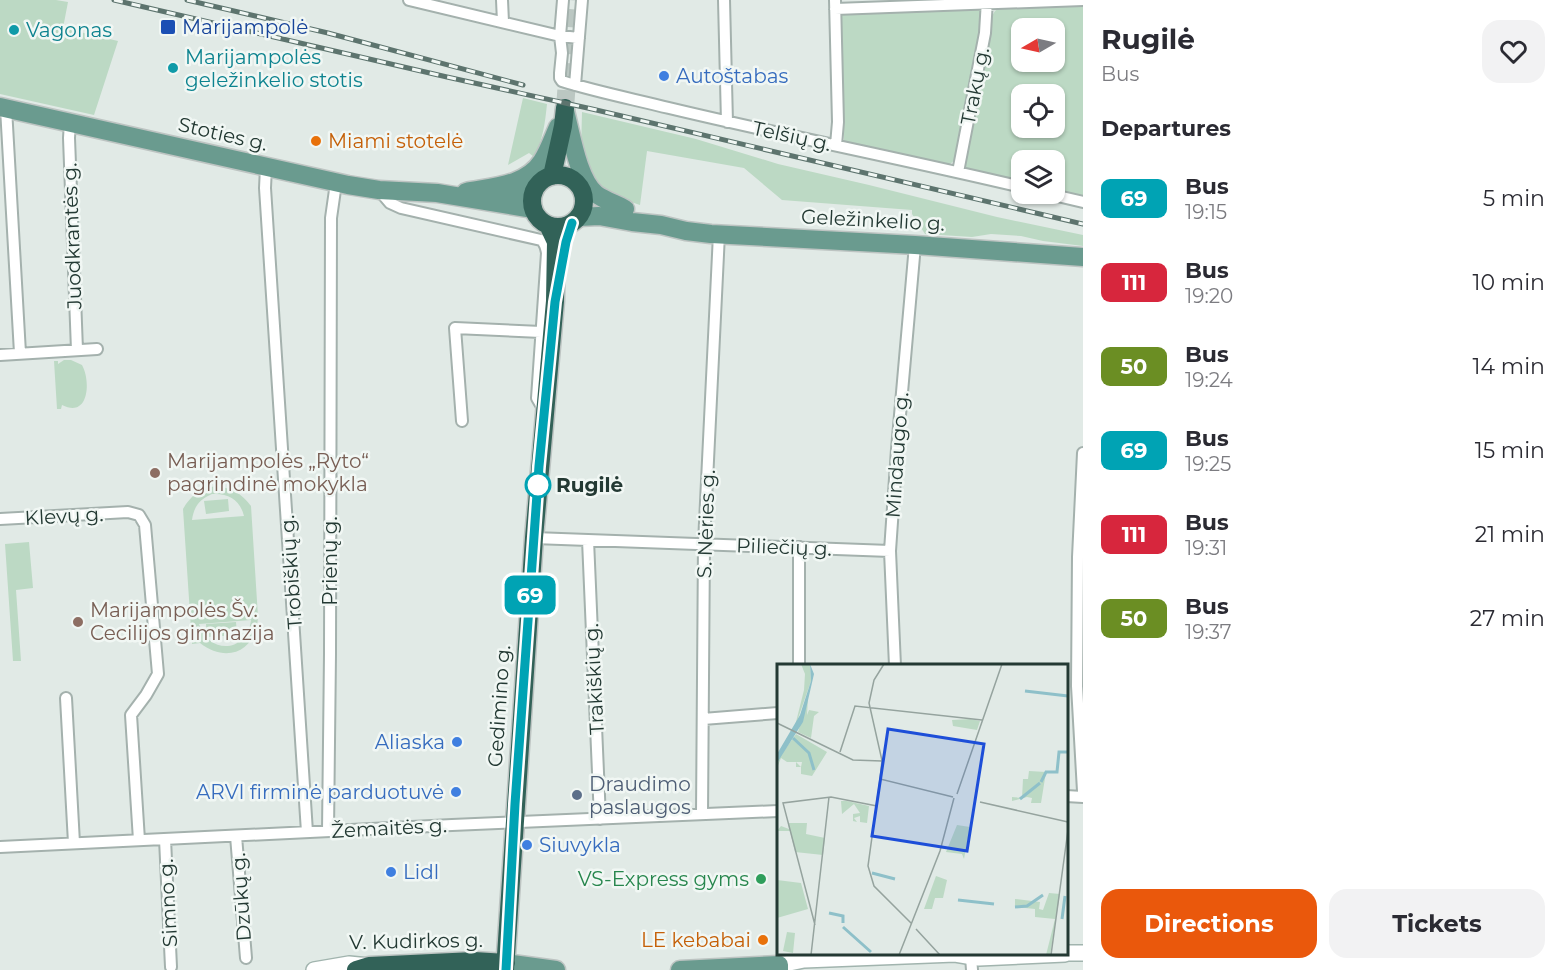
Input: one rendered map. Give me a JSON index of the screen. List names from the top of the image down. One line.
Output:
{"streets":{"highway":["Gedimino g.","V. Kudirkos g."],"main road":["Stoties g.","Geležinkelio g."],"street":["Trakų g.","Telšių g.","Juodkrantės g.","Mindaugo g.","Klevų g.","S. Nėries g.","Piliečių g.","Prienų g.","Trobiškių g.","Trakiškių g.","Žemaitės g.","Dzūkų g.","Simno g."]},"crossings":[["Trakų g.","Telšių g."],["Stoties g.","Geležinkelio g."],["Stoties g.","Juodkrantės g."],["Stoties g.","Prienų g."],["Stoties g.","Trobiškių g."],["Stoties g.","Gedimino g."],["Geležinkelio g.","Mindaugo g."],["Geležinkelio g.","S. Nėries g."],["Geležinkelio g.","Gedimino g."],["Mindaugo g.","Piliečių g."],["Klevų g.","Žemaitės g."],["S. Nėries g.","Piliečių g."],["S. Nėries g.","Žemaitės g."],["Piliečių g.","Trakiškių g."],["Piliečių g.","Gedimino g."],["Prienų g.","Žemaitės g."],["Trobiškių g.","Žemaitės g."],["Trakiškių g.","Žemaitės g."],["Gedimino g.","Žemaitės g."],["Gedimino g.","V. Kudirkos g."],["Žemaitės g.","Dzūkų g."],["Žemaitės g.","Simno g."]],"places":{"transit":["Marijampolė"],"other":["Vagonas","Marijampolės geležinkelio stotis","Autoštabas","Miami stotelė","Marijampolės „Ryto“ pagrindinė mokykla","Rugilė","Marijampolės Šv. Cecilijos gimnazija","Aliaska","ARVI firminė parduotuvė","Draudimo paslaugos","Siuvykla","Lidl","VS-Express gyms","LE kebabai"]},"lines":["bus line 69"],"north":"left","page":{"on_map":"69","heading":[["Rugilė","Bus"],"Departures"],"list":[{"mark":"69","name":"Bus","note":"19:15","value":"5 min"},{"mark":"111","name":"Bus","note":"19:20","value":"10 min"},{"mark":"50","name":"Bus","note":"19:24","value":"14 min"},{"mark":"69","name":"Bus","note":"19:25","value":"15 min"},{"mark":"111","name":"Bus","note":"19:31","value":"21 min"},{"mark":"50","name":"Bus","note":"19:37","value":"27 min"}],"buttons":["Directions","Tickets"]}}
